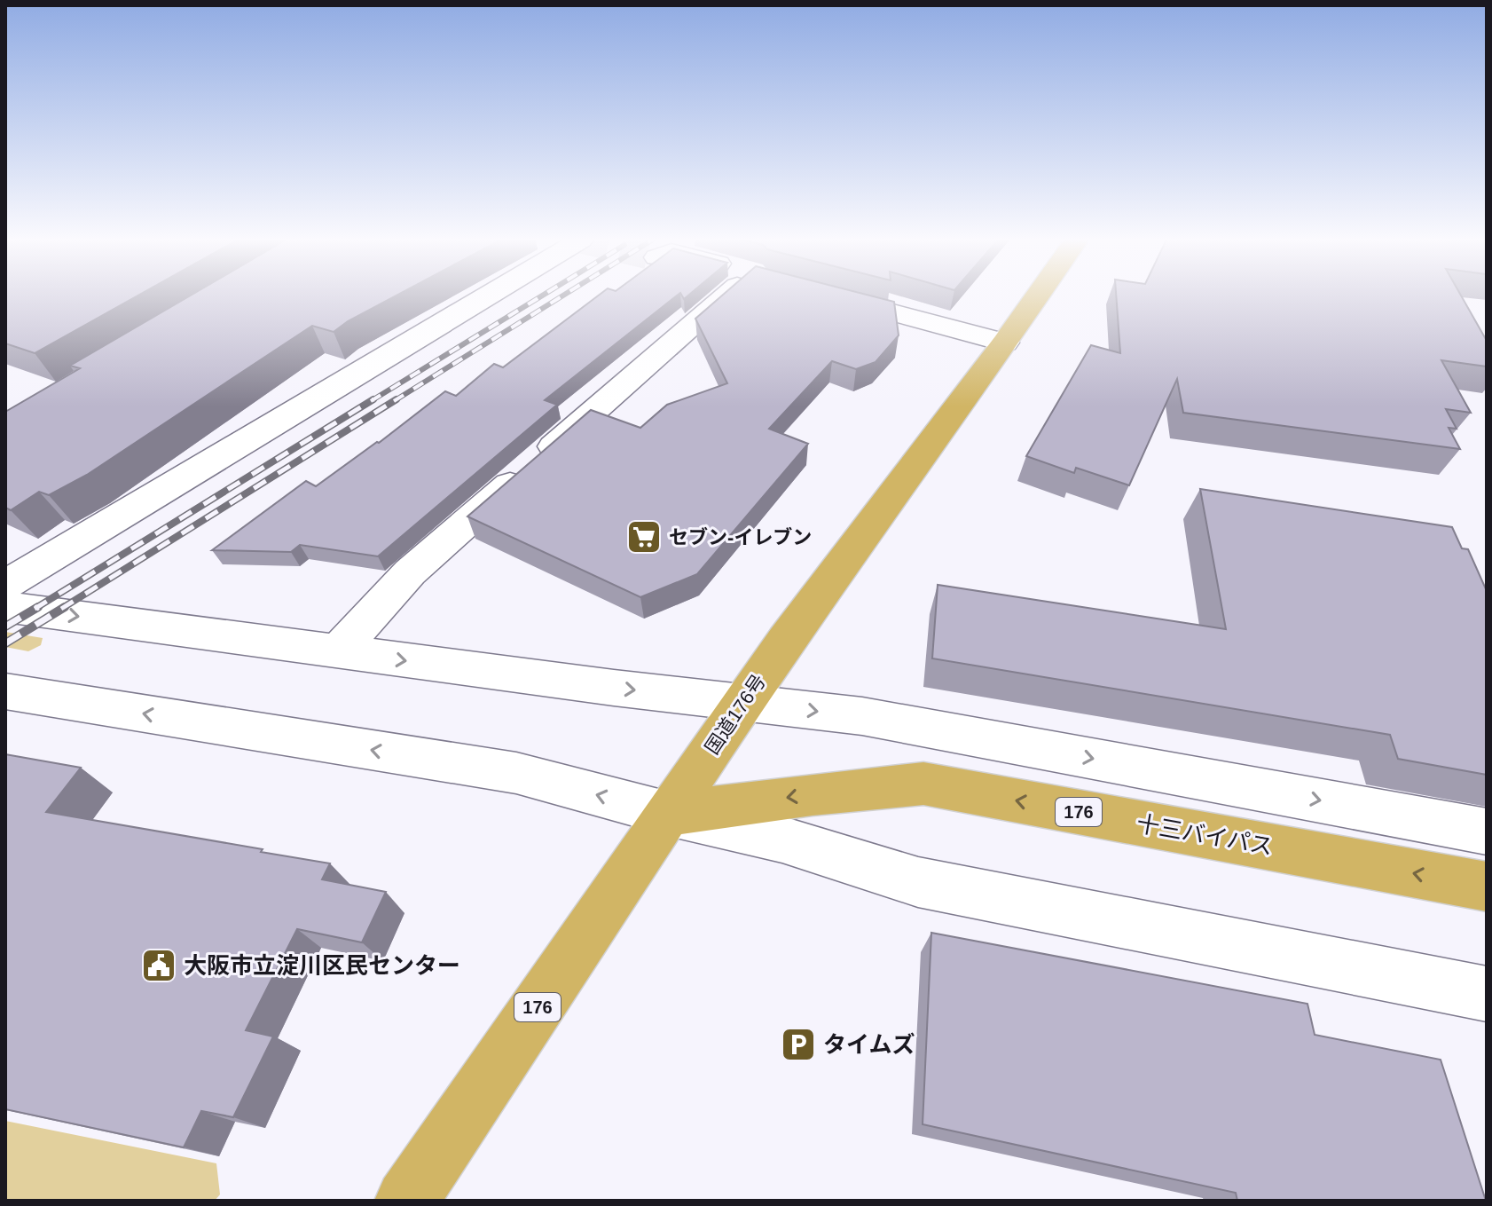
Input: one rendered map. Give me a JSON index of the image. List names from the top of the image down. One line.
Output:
{"streets":{"highway":["国道176号","176","十三バイパス"]},"crossings":[["国道176号","十三バイパス"]],"one_way":["十三バイパス"],"places":{"supermarket":["セブン-イレブン"],"public building":["大阪市立淀川区民センター"],"parking":["タイムズ"]}}
